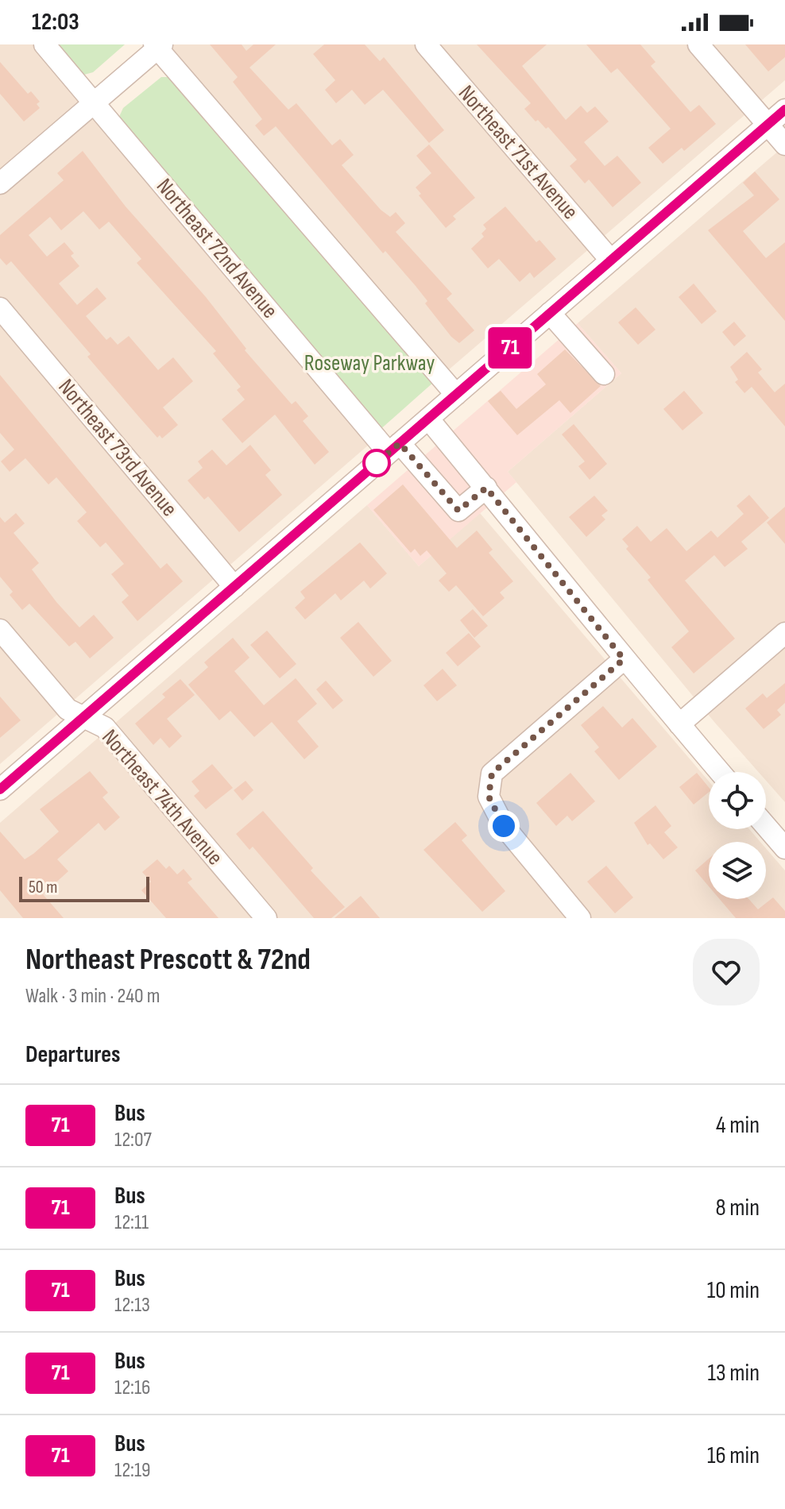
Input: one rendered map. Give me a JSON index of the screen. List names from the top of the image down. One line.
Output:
{"streets":{"street":["Northeast 71st Avenue","Northeast 72nd Avenue","Northeast 73rd Avenue","Northeast 74th Avenue"]},"parks":["Roseway Parkway"],"lines":["bus line 71"],"scale_bar":"50 m","page":{"status":"12:03","on_map":"71","scale":"50 m","heading":[["Northeast Prescott & 72nd","Walk · 3 min · 240 m"],"Departures"],"list":[{"mark":"71","name":"Bus","note":"12:07","value":"4 min"},{"mark":"71","name":"Bus","note":"12:11","value":"8 min"},{"mark":"71","name":"Bus","note":"12:13","value":"10 min"},{"mark":"71","name":"Bus","note":"12:16","value":"13 min"},{"mark":"71","name":"Bus","note":"12:19","value":"16 min"}]}}
